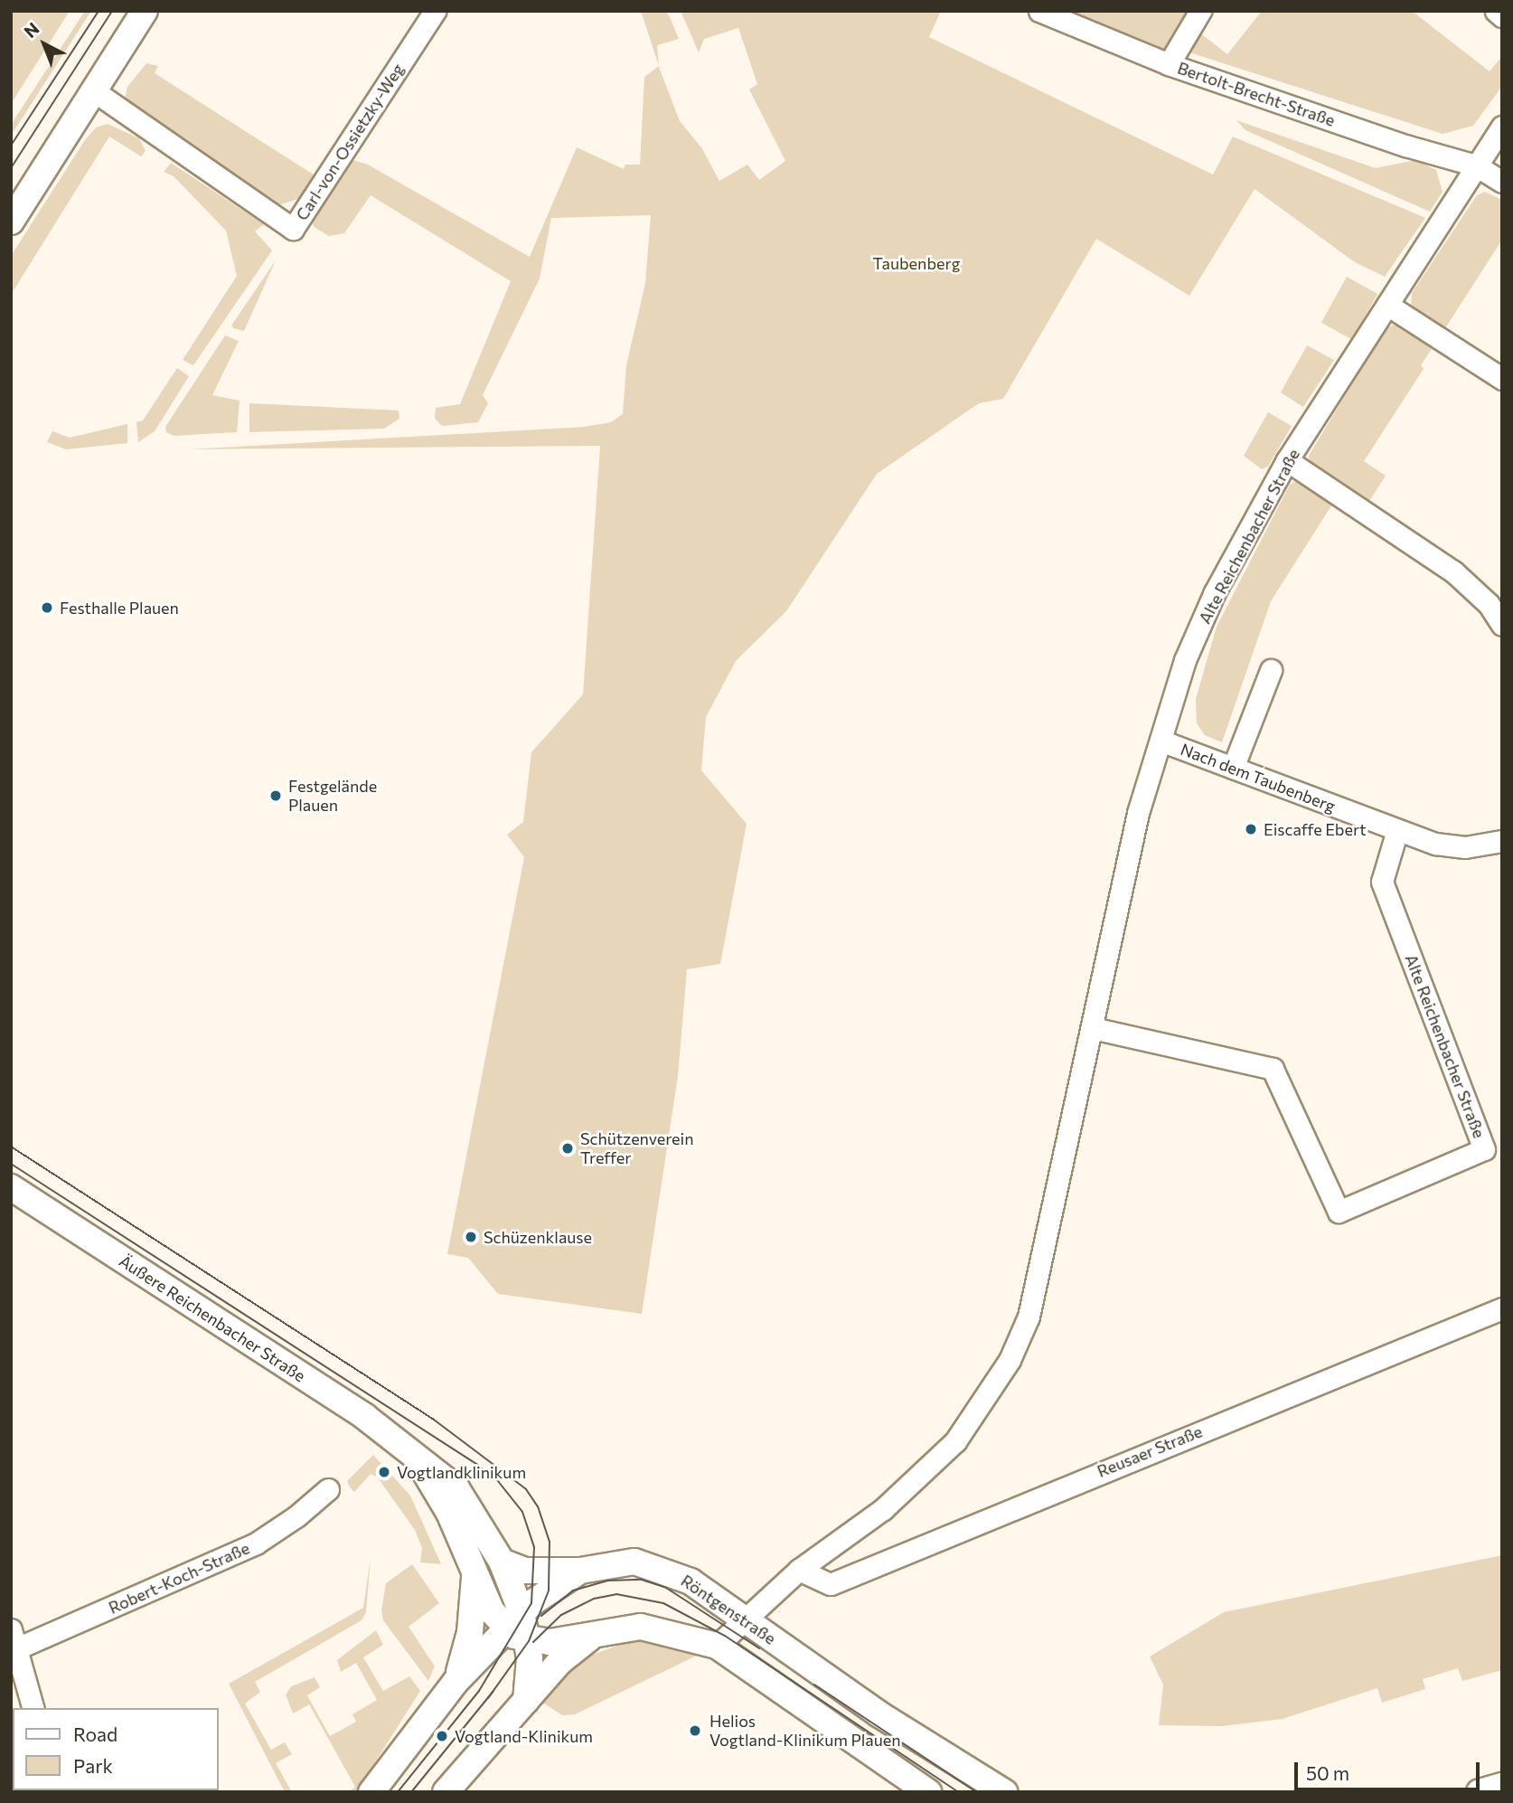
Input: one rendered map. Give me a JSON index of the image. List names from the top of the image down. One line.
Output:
{"streets":{"street":["Bertolt-Brecht-Straße","Carl-von-Ossietzky-Weg","Alte Reichenbacher Straße","Nach dem Taubenberg","Äußere Reichenbacher Straße","Reusaer Straße","Robert-Koch-Straße","Röntgenstraße"]},"crossings":[["Bertolt-Brecht-Straße","Alte Reichenbacher Straße"],["Alte Reichenbacher Straße","Nach dem Taubenberg"],["Alte Reichenbacher Straße","Reusaer Straße"],["Alte Reichenbacher Straße","Röntgenstraße"],["Äußere Reichenbacher Straße","Röntgenstraße"]],"parks":["Taubenberg"],"places":["Festhalle Plauen","Festgelände Plauen","Eiscaffe Ebert","Schützenverein Treffer","Schüzenklause","Vogtlandklinikum","Helios Vogtland-Klinikum Plauen","Vogtland-Klinikum"],"legend":["Road","Park"],"scale_bar":"50 m","north":"top left"}
